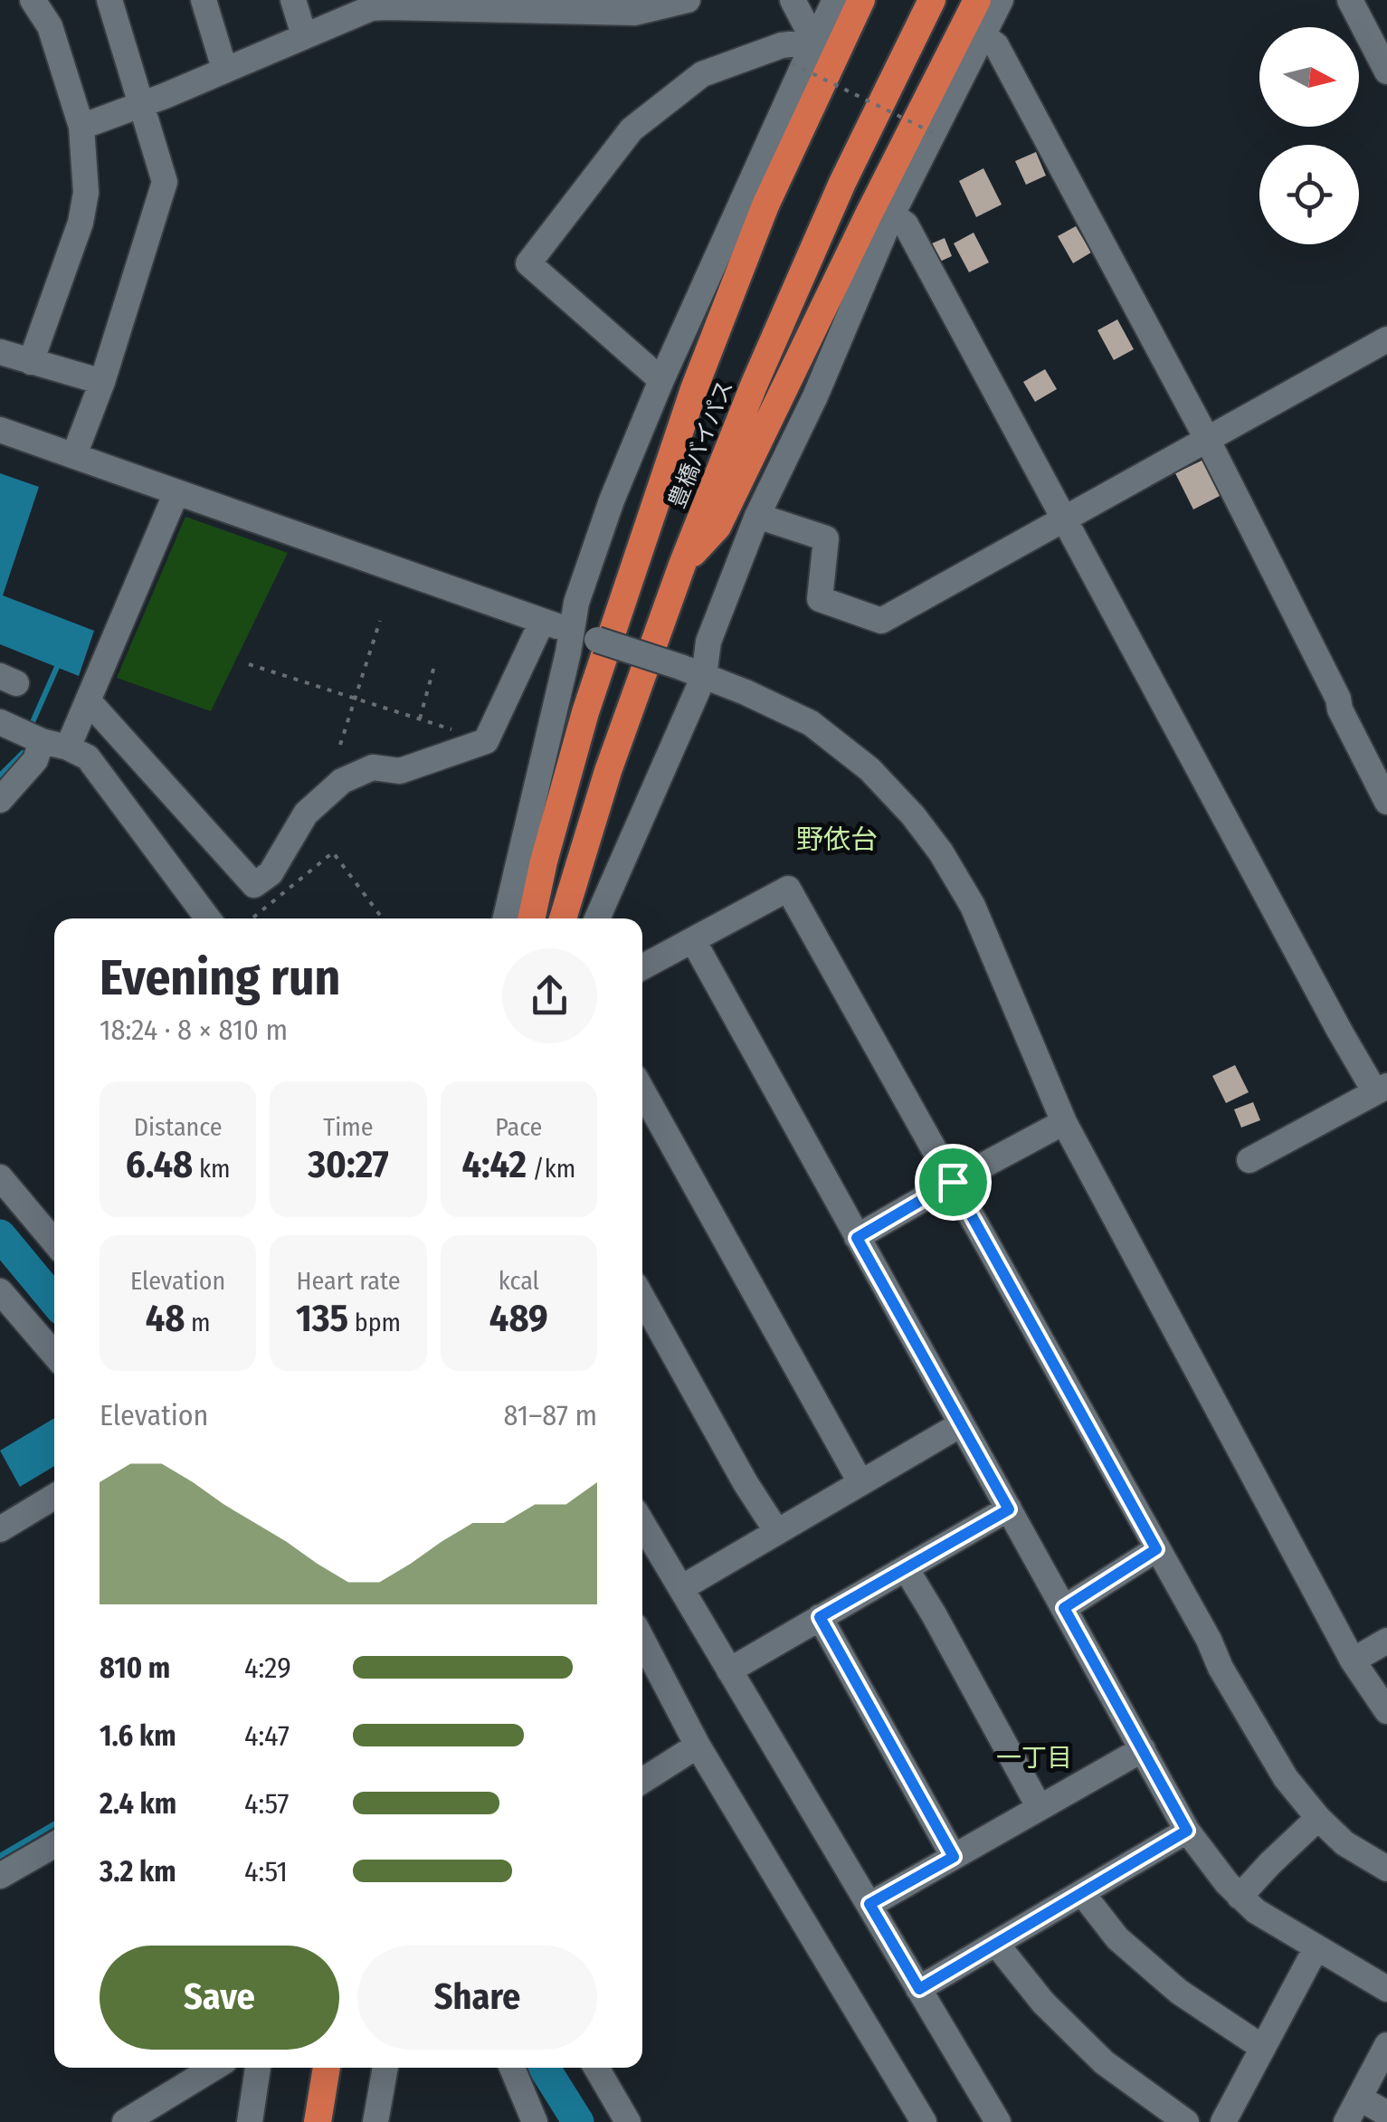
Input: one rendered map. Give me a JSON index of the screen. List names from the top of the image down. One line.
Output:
{"streets":{"highway":["豊橋バイパス"]},"districts":["野依台","一丁目"],"north":"right","page":{"heading":["Evening run","18:24 · 8 × 810 m"],"stats":[["Distance","6.48 km"],["Time","30:27"],["Pace","4:42 /km"],["Elevation","48 m"],["Heart rate","135 bpm"],["kcal","489"]],"chart":["Elevation","81–87 m"],"list":[{"name":"810 m","note":"4:29"},{"name":"1.6 km","note":"4:47"},{"name":"2.4 km","note":"4:57"},{"name":"3.2 km","note":"4:51"}],"buttons":["Save","Share"]}}
